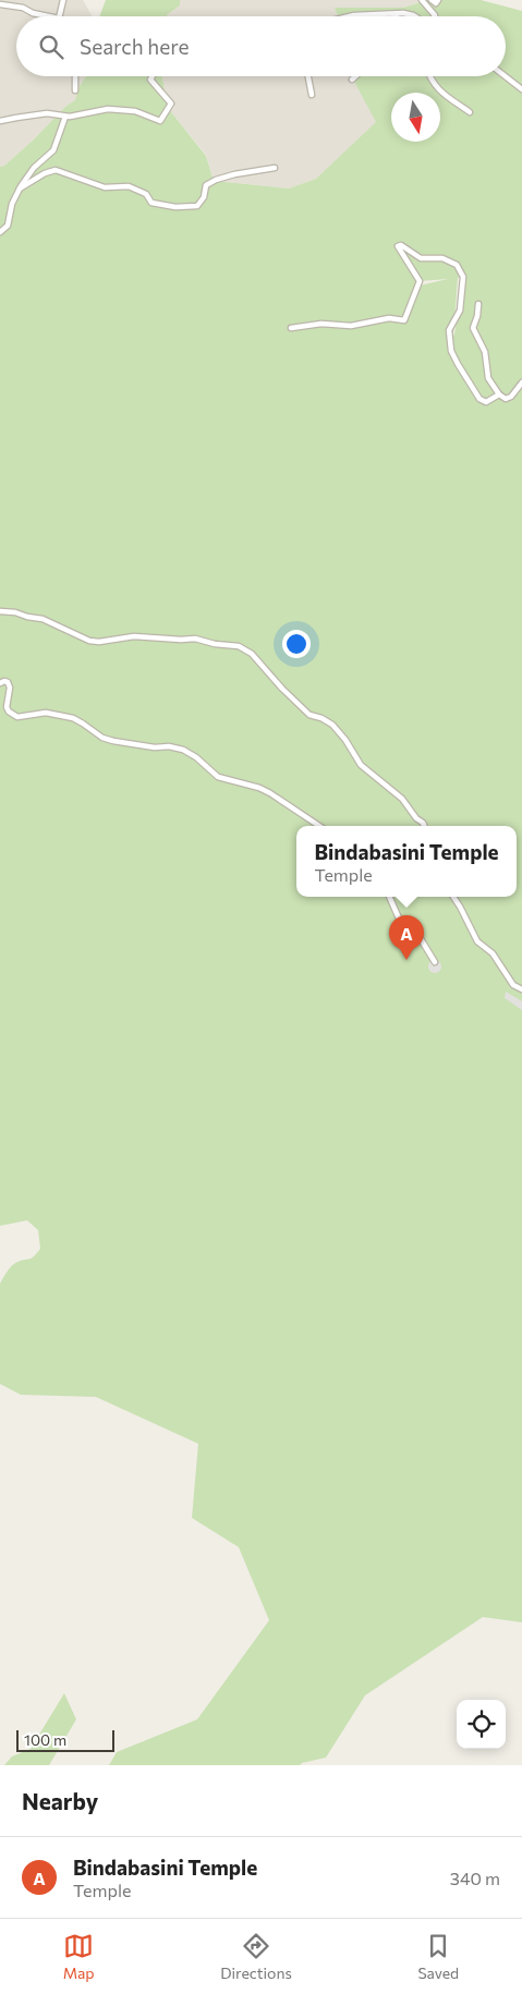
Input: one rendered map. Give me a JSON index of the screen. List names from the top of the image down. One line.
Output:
{"scale_bar":"100 m","north":"bottom","page":{"search":"Search here","popup":["Bindabasini Temple","Temple"],"pins":"A","scale":"100 m","heading":"Nearby","list":[{"mark":"A","name":"Bindabasini Temple","note":"Temple","value":"340 m"}],"nav":["Map","Directions","Saved"]}}
